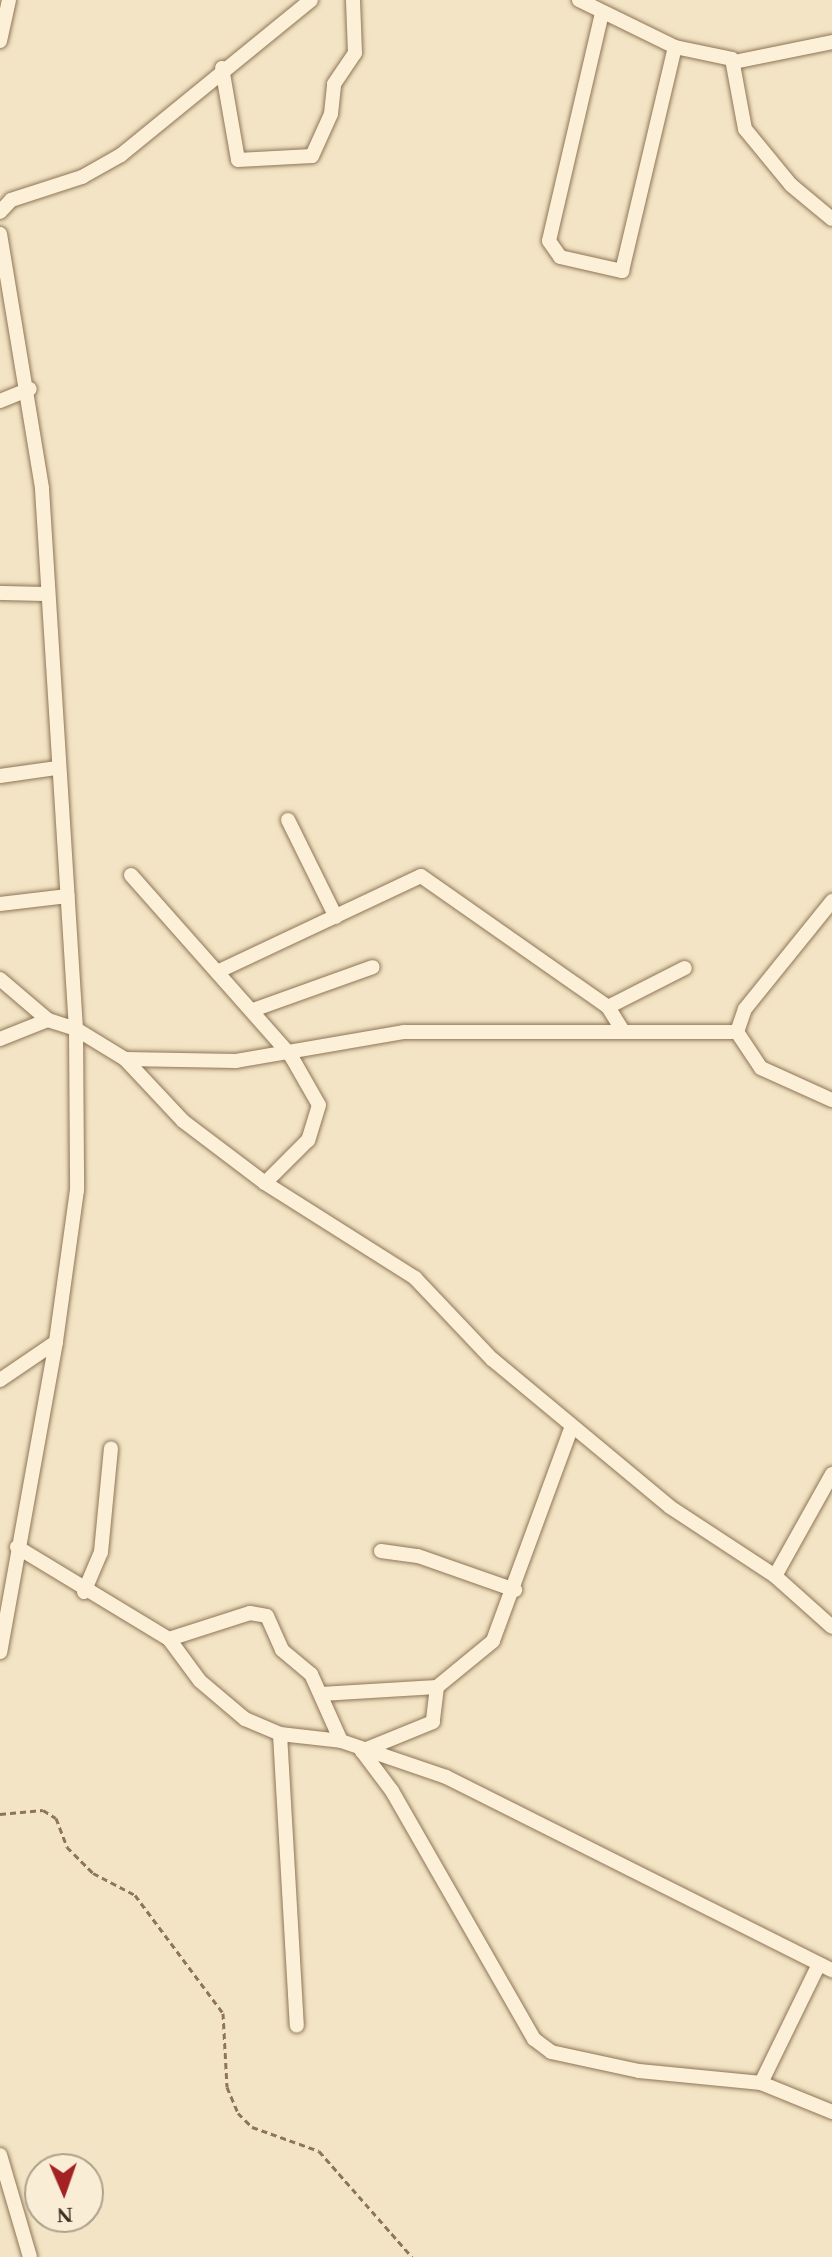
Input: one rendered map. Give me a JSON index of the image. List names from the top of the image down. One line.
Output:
{"north":"bottom"}
